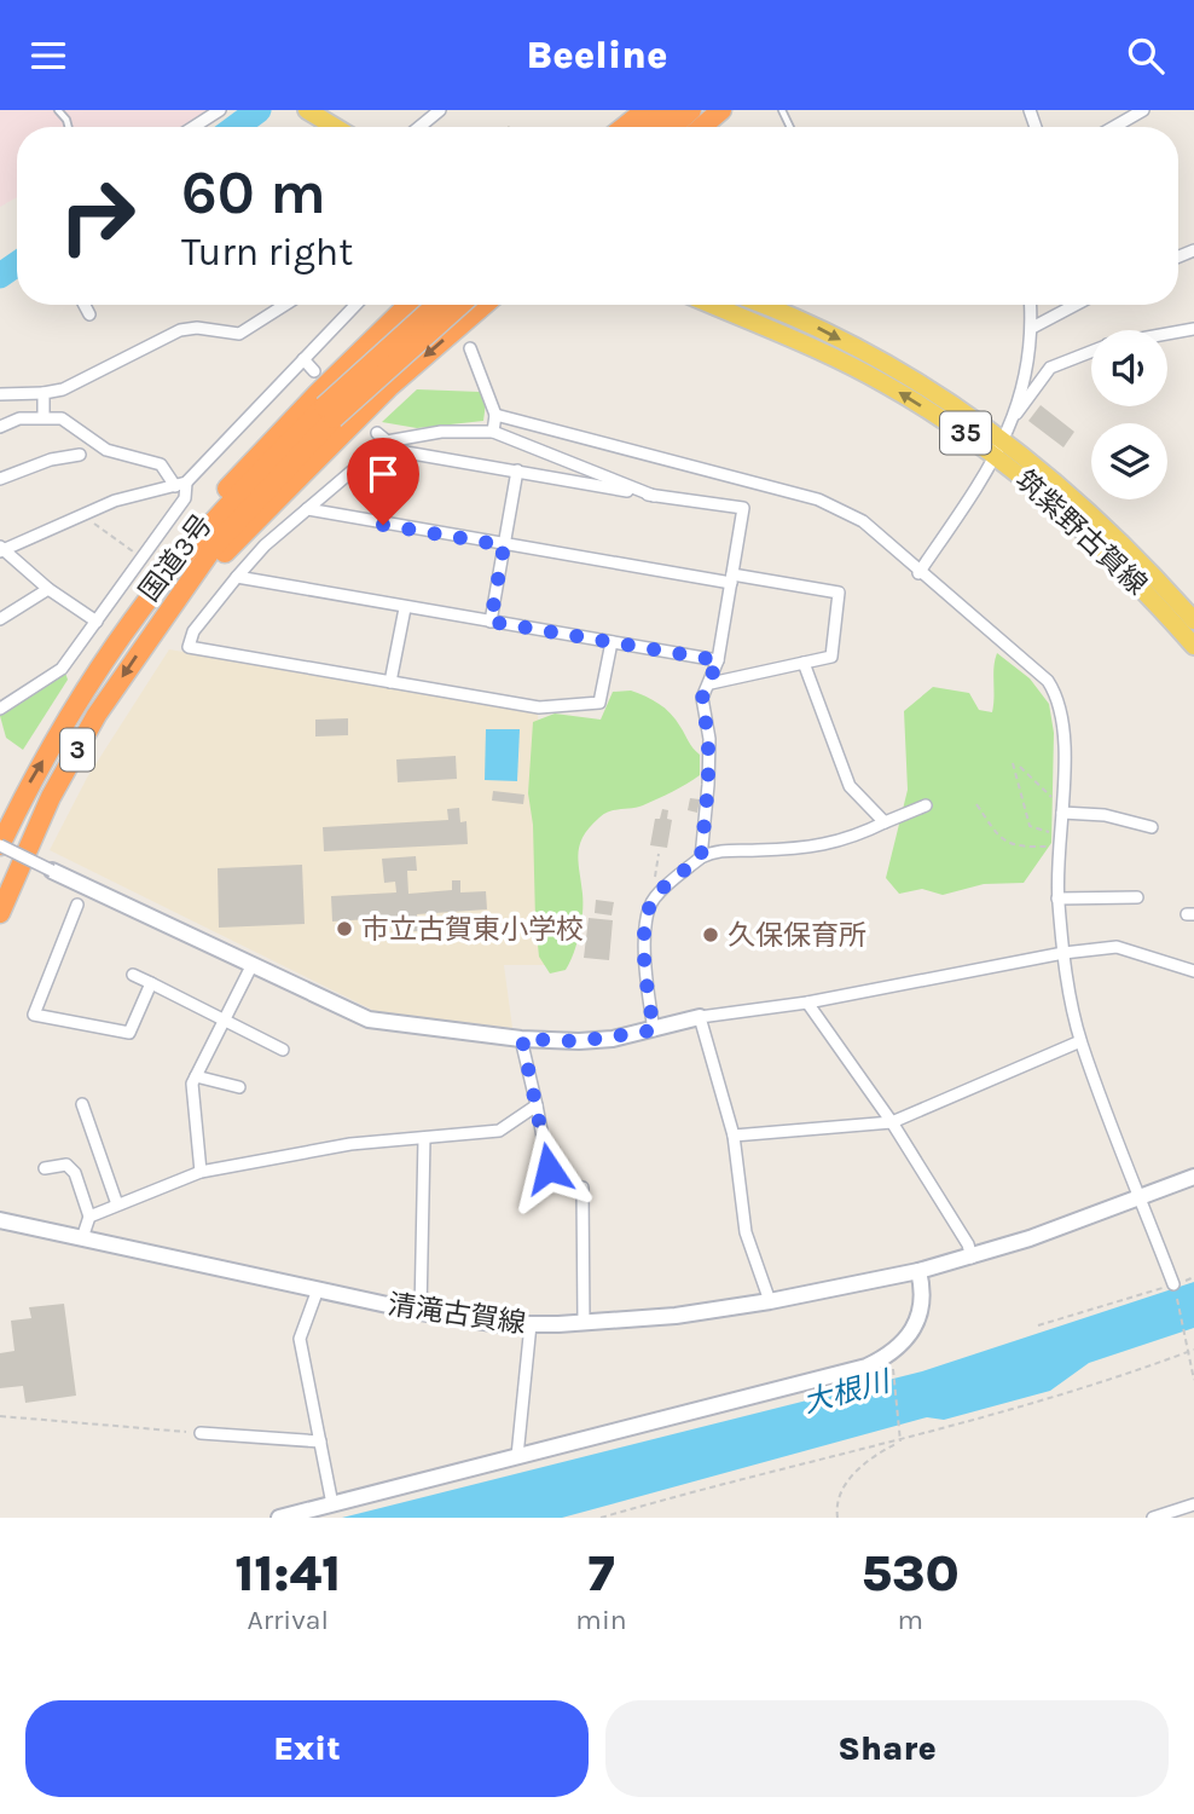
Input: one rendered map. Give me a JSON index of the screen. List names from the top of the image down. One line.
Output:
{"streets":{"highway":["国道3号","3"],"main road":["35","筑紫野古賀線","清滝古賀線"]},"water":["大根川"],"places":["市立古賀東小学校","久保保育所"],"page":{"header":"Beeline","turn":["60 m","Turn right"],"eta":["11:41","Arrival","7","min","530","m"],"buttons":["Exit","Share"]}}
